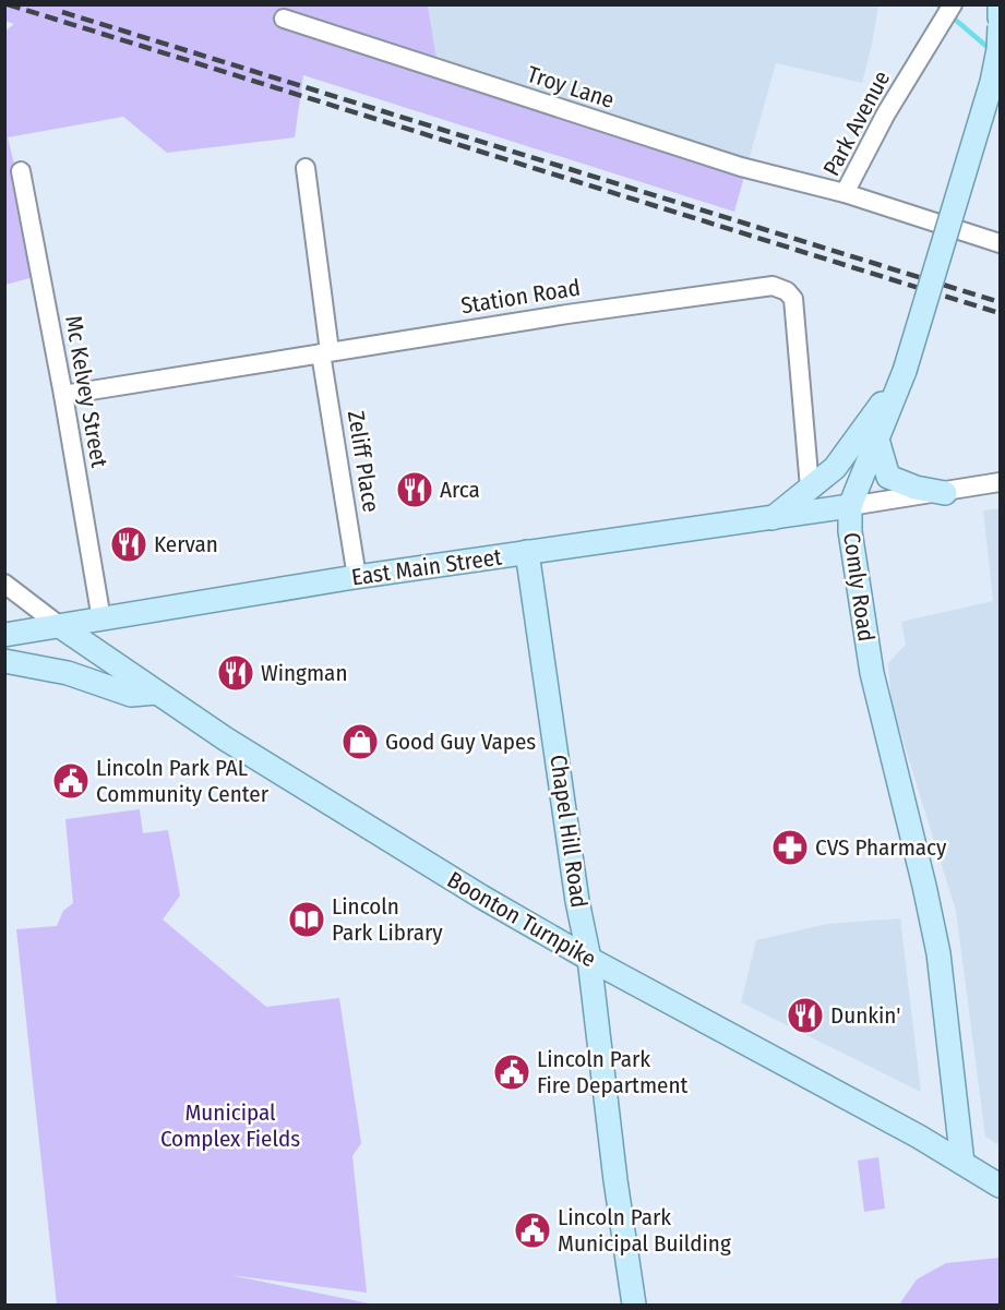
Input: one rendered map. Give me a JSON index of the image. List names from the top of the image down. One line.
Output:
{"streets":{"main road":["East Main Street","Comly Road","Chapel Hill Road","Boonton Turnpike"],"street":["Troy Lane","Park Avenue","Station Road","Mc Kelvey Street","Zeliff Place"]},"crossings":[["Troy Lane","Park Avenue"],["Station Road","Mc Kelvey Street"],["Station Road","Zeliff Place"],["Mc Kelvey Street","East Main Street"],["Zeliff Place","East Main Street"],["East Main Street","Comly Road"],["East Main Street","Chapel Hill Road"],["East Main Street","Boonton Turnpike"],["Comly Road","Boonton Turnpike"],["Chapel Hill Road","Boonton Turnpike"]],"parks":["Municipal Complex Fields"],"places":{"restaurant":["Arca","Kervan","Wingman","Dunkin'"],"shop":["Good Guy Vapes"],"public building":["Lincoln Park PAL Community Center","Lincoln Park Fire Department","Lincoln Park Municipal Building"],"pharmacy":["CVS Pharmacy"],"library":["Lincoln Park Library"]}}
